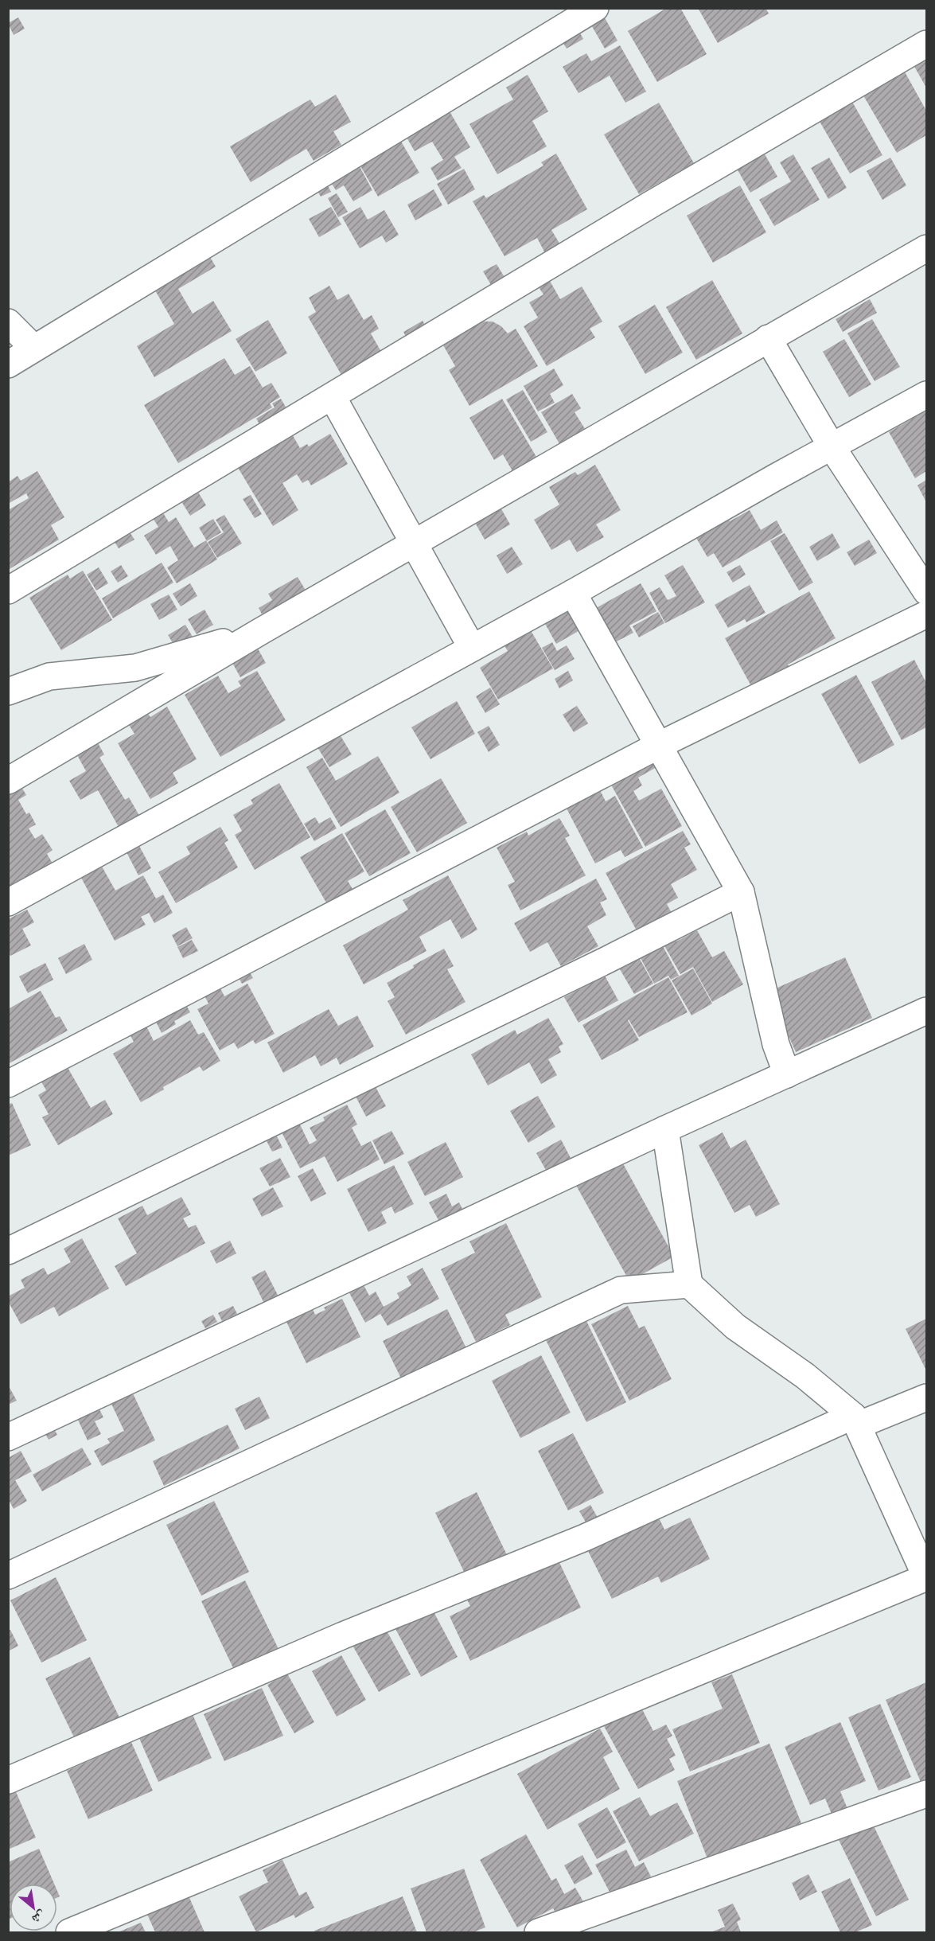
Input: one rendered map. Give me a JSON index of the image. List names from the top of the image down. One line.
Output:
{"north":"bottom right"}
